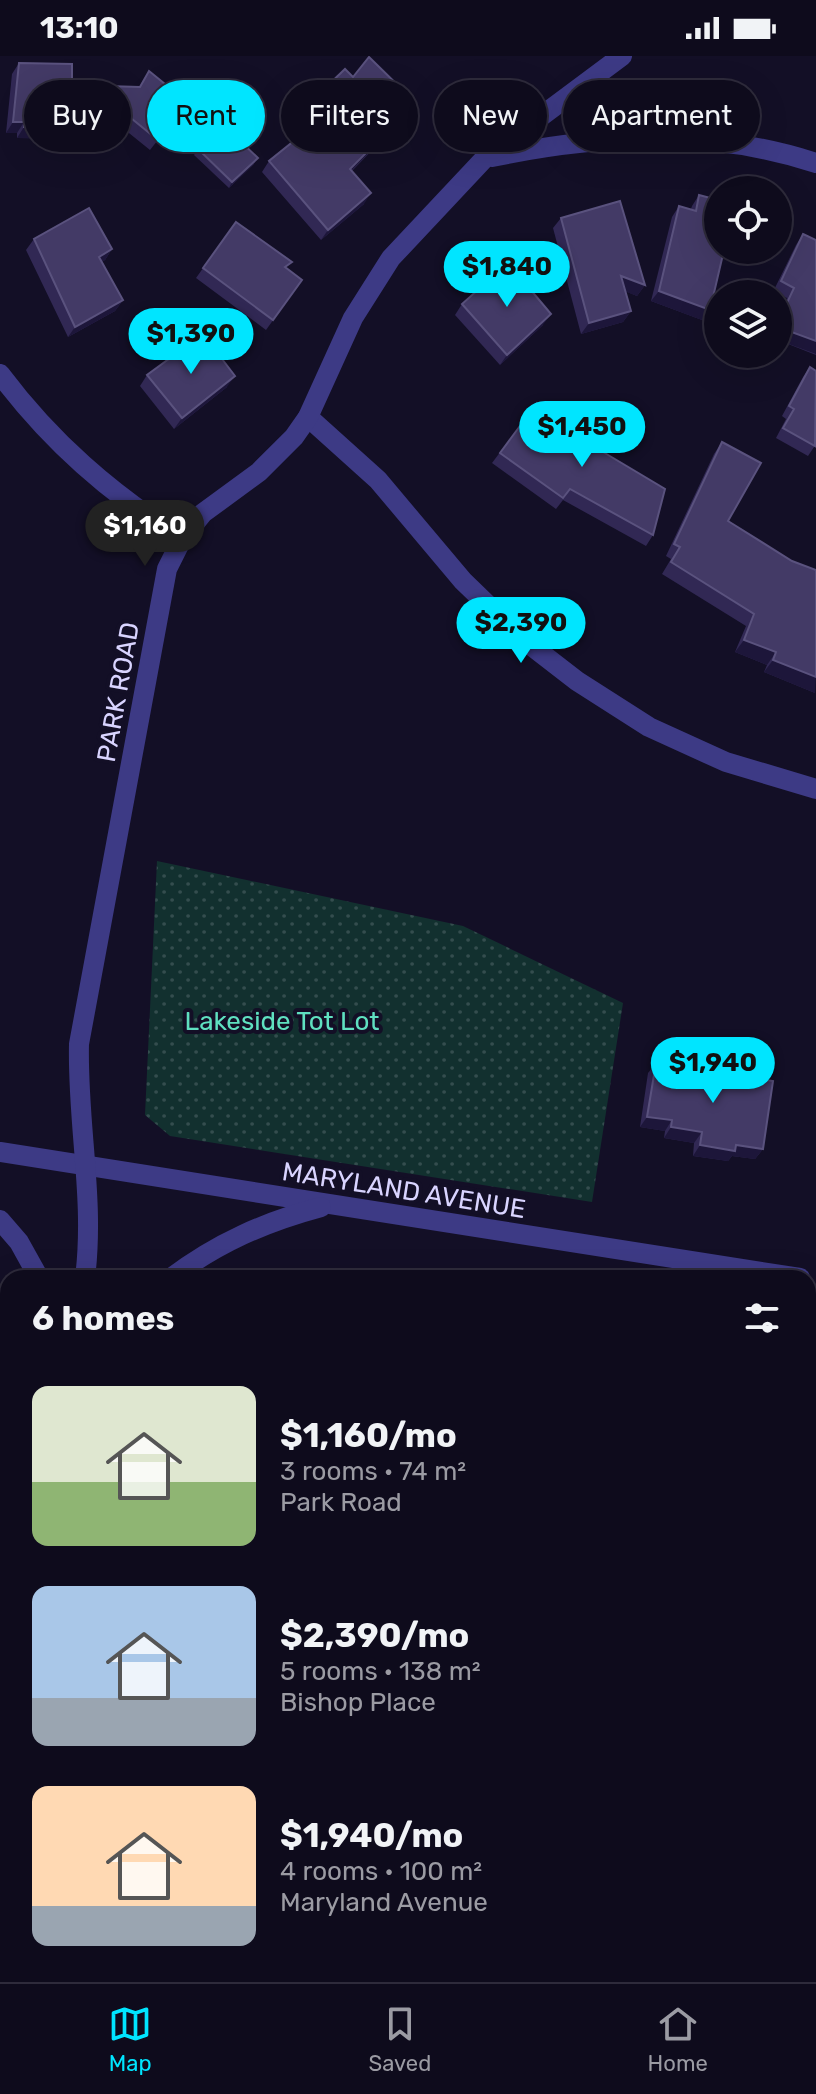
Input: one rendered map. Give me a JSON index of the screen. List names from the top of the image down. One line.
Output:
{"streets":{"street":["PARK ROAD","MARYLAND AVENUE"]},"crossings":[["PARK ROAD","MARYLAND AVENUE"]],"parks":["Lakeside Tot Lot"],"page":{"status":"13:10","chip":["Buy","Rent","Filters","New","Apartment"],"price":["$1,840","$1,390","$1,450","$1,160","$2,390","$1,940"],"heading":"6 homes","list":[{"name":"$1,160/mo","note":"3 rooms · 74 m² · Park Road"},{"name":"$2,390/mo","note":"5 rooms · 138 m² · Bishop Place"},{"name":"$1,940/mo","note":"4 rooms · 100 m² · Maryland Avenue"}],"tabs":["Map","Saved","Home"]}}
